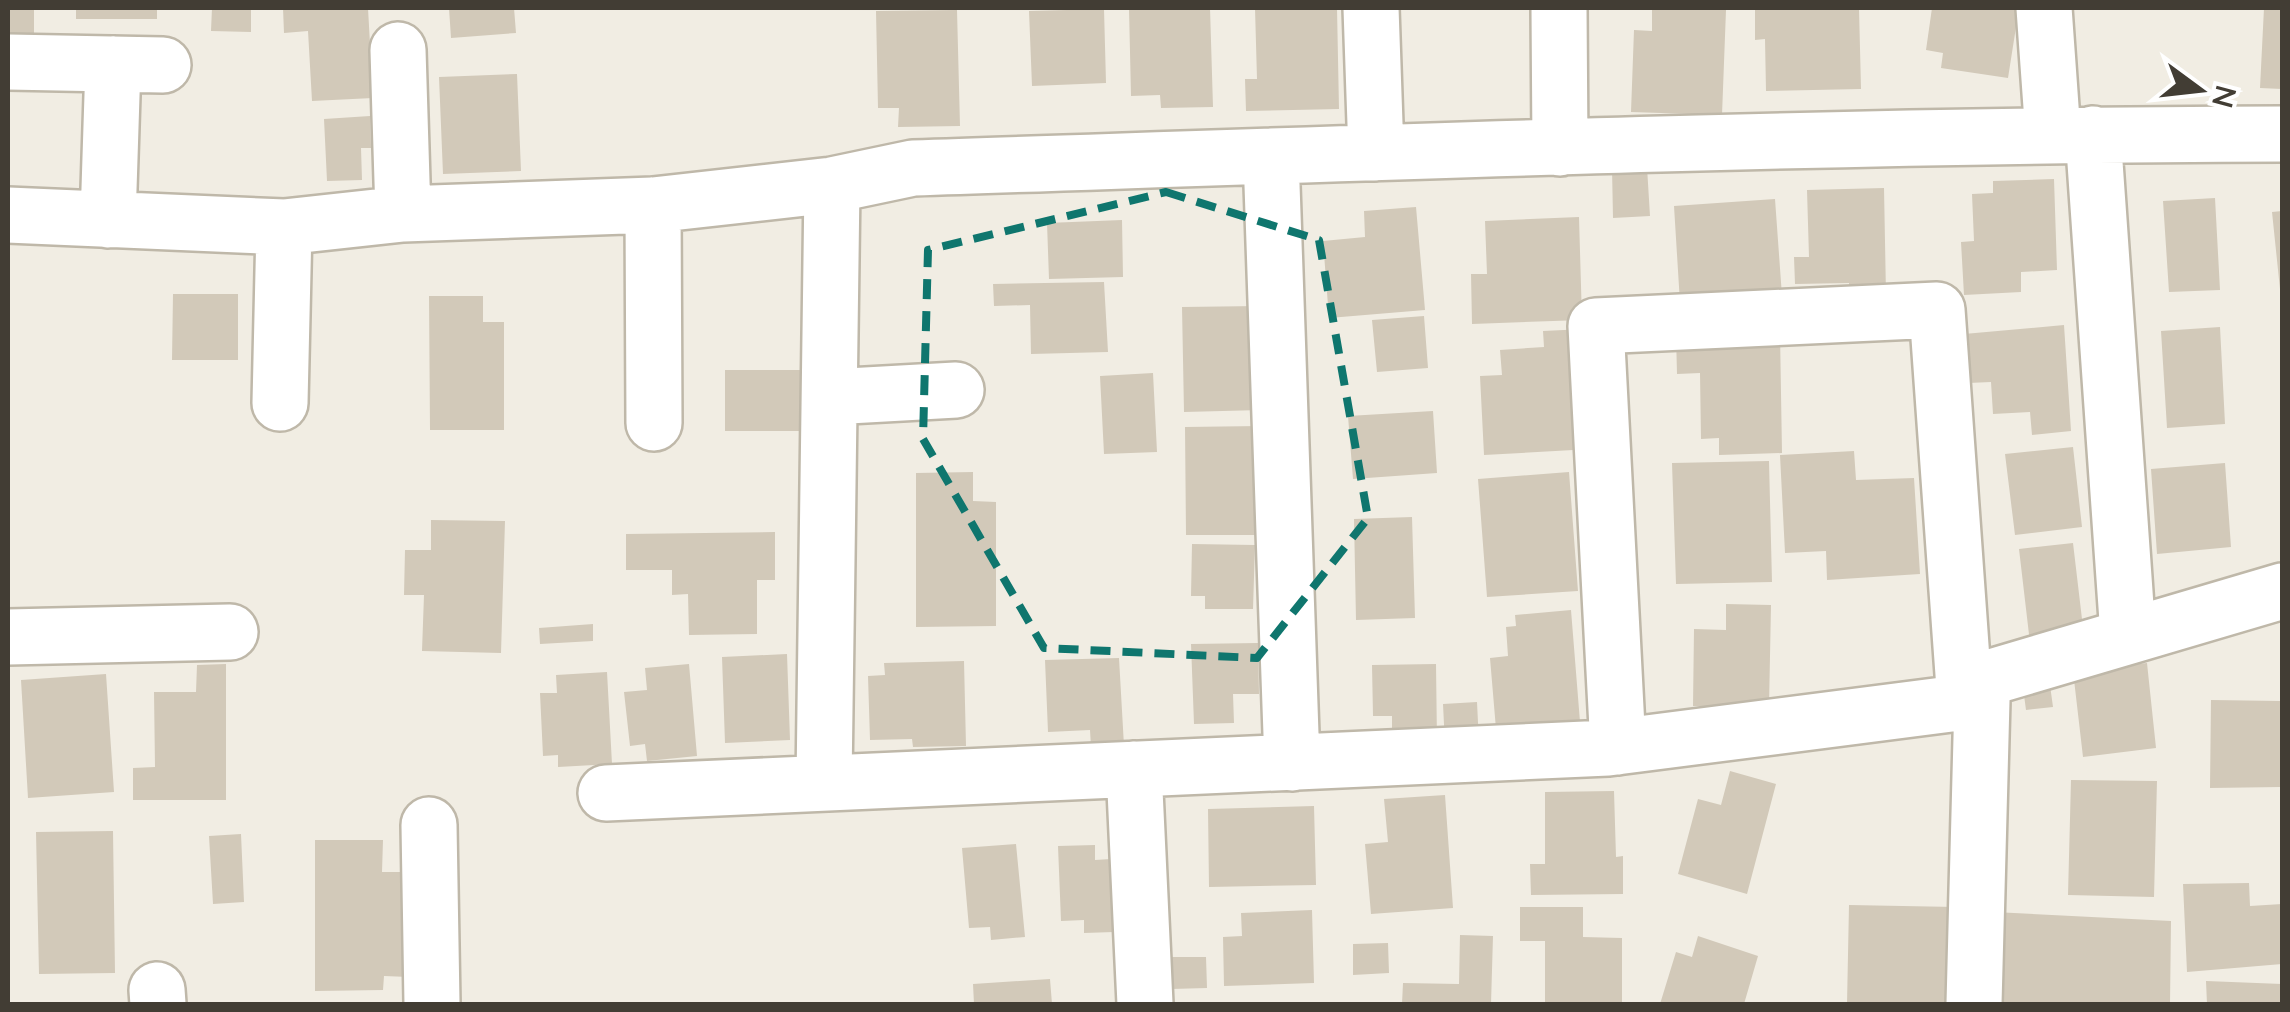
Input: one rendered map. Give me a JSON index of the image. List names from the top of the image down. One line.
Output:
{"north":"right"}
